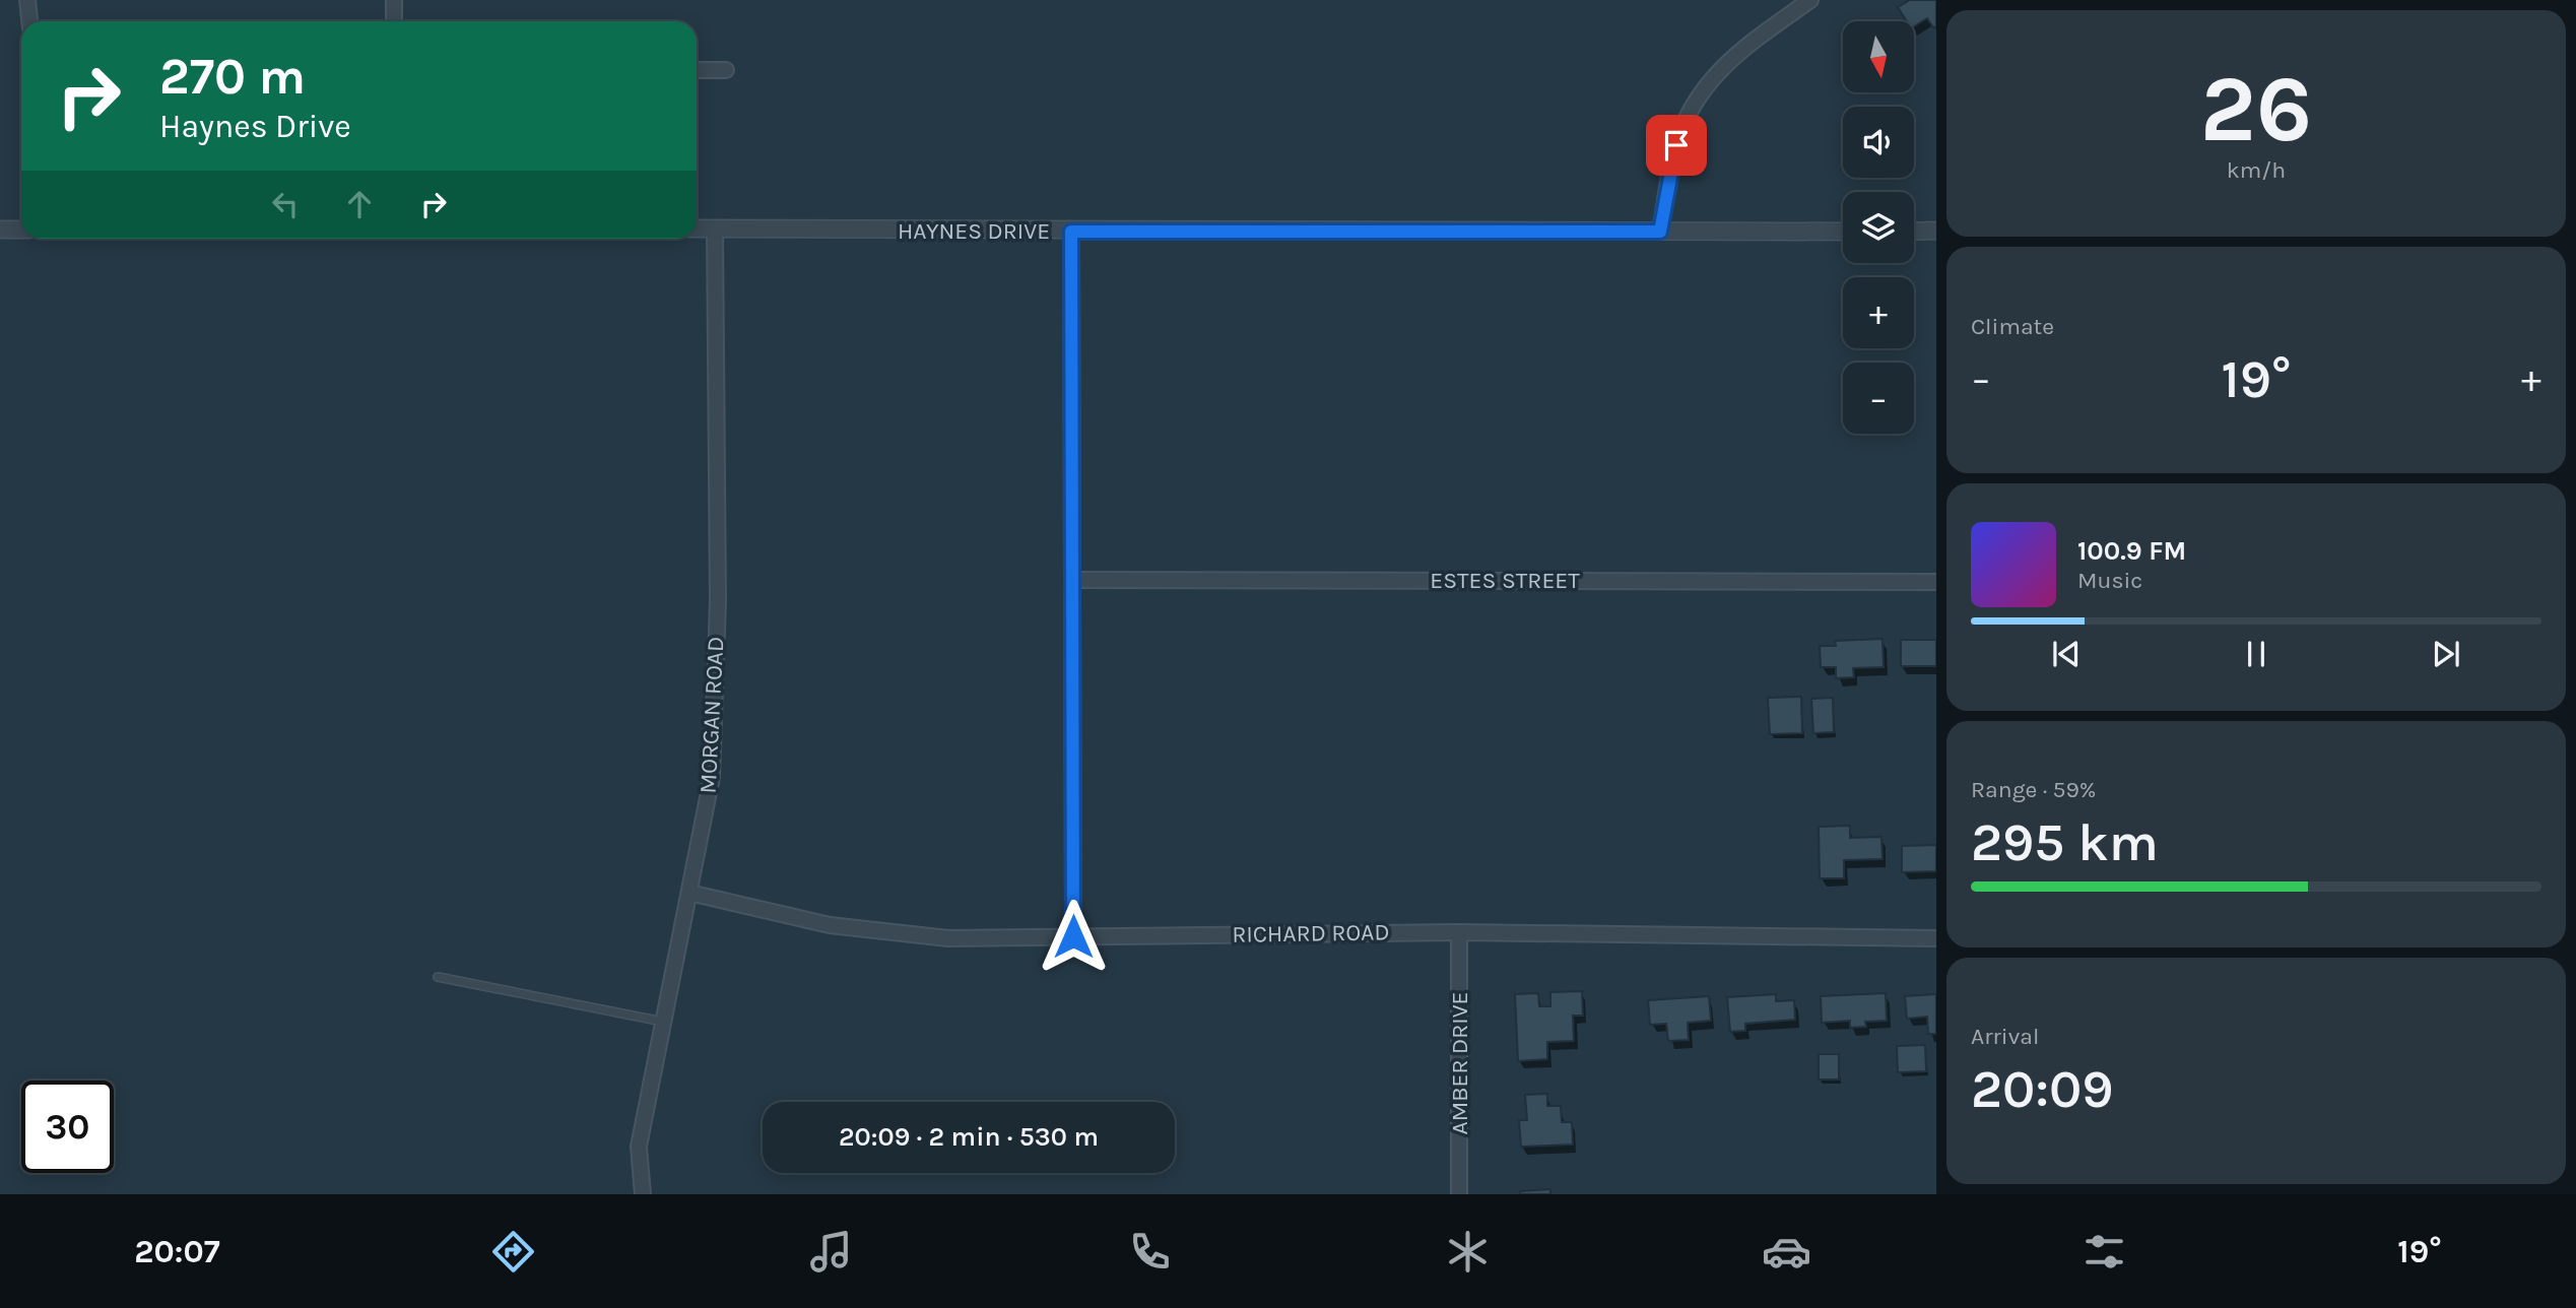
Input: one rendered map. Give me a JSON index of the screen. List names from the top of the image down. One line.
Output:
{"streets":{"street":["HAYNES DRIVE","ESTES STREET","MORGAN ROAD","RICHARD ROAD","AMBER DRIVE"]},"crossings":[["HAYNES DRIVE","MORGAN ROAD"],["MORGAN ROAD","RICHARD ROAD"],["RICHARD ROAD","AMBER DRIVE"]],"north":"bottom","page":{"tile":[["26","km/h"],"Climate",["Range · 59%","295 km"],["Arrival","20:09"]],"map_buttons":["+","−"],"turn":["270 m","Haynes Drive"],"heat":["−","19°","+"],"song":["100.9 FM","Music"],"limit":"30","trip":"20:09 · 2 min · 530 m","tabs":["20:07","19°"]}}
